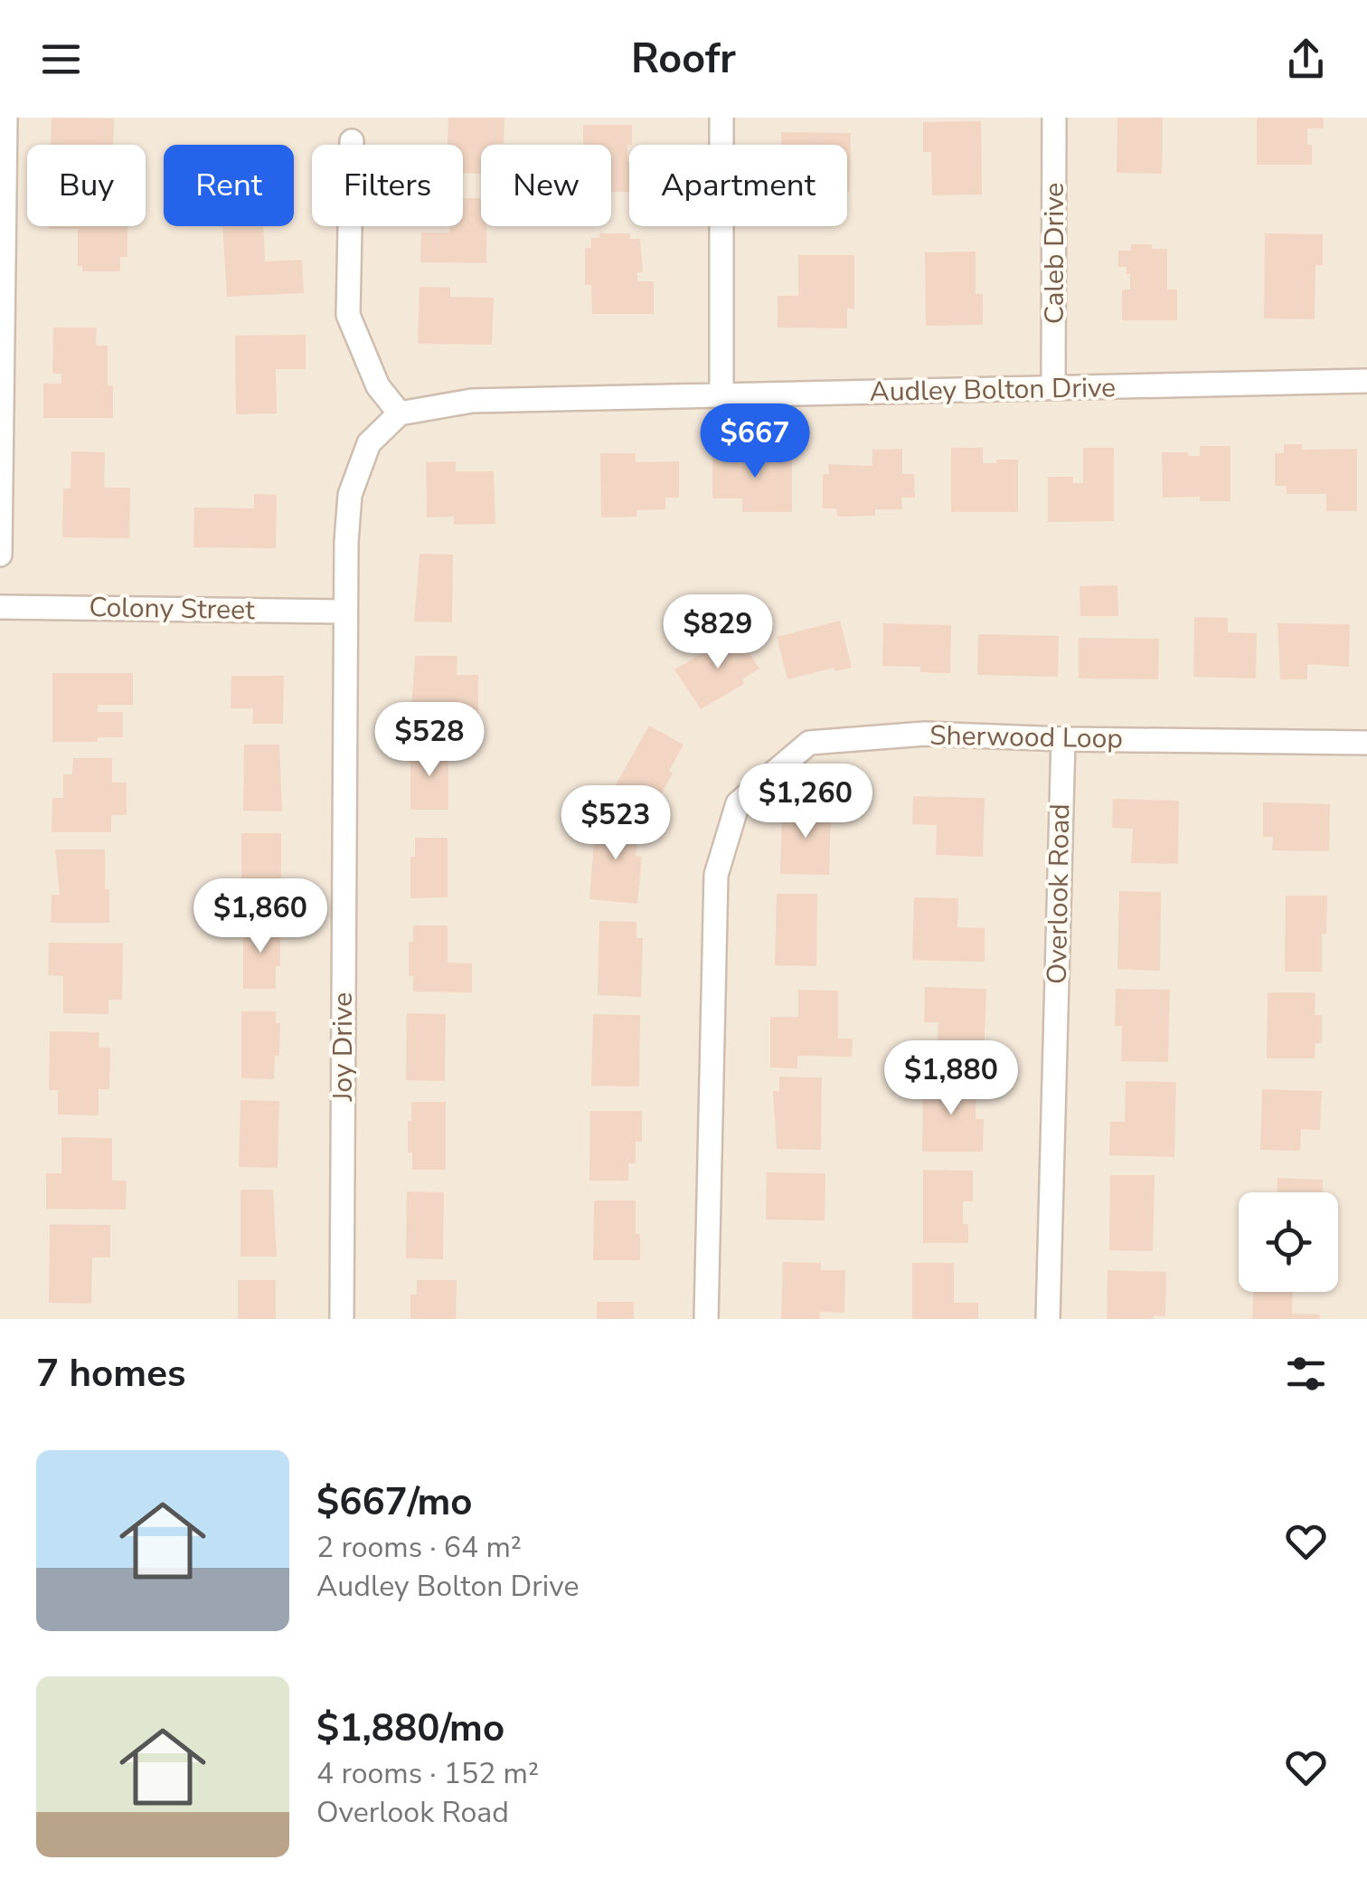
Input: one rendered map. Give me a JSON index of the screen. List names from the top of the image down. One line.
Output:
{"streets":{"street":["Caleb Drive","Audley Bolton Drive","Colony Street","Sherwood Loop","Overlook Road","Joy Drive"]},"crossings":[["Caleb Drive","Audley Bolton Drive"],["Colony Street","Joy Drive"],["Sherwood Loop","Overlook Road"]],"page":{"header":"Roofr","chip":["Buy","Rent","Filters","New","Apartment"],"price":["$667","$829","$528","$1,260","$523","$1,860","$1,880"],"heading":"7 homes","list":[{"name":"$667/mo","note":"2 rooms · 64 m² · Audley Bolton Drive"},{"name":"$1,880/mo","note":"4 rooms · 152 m² · Overlook Road"}]}}
